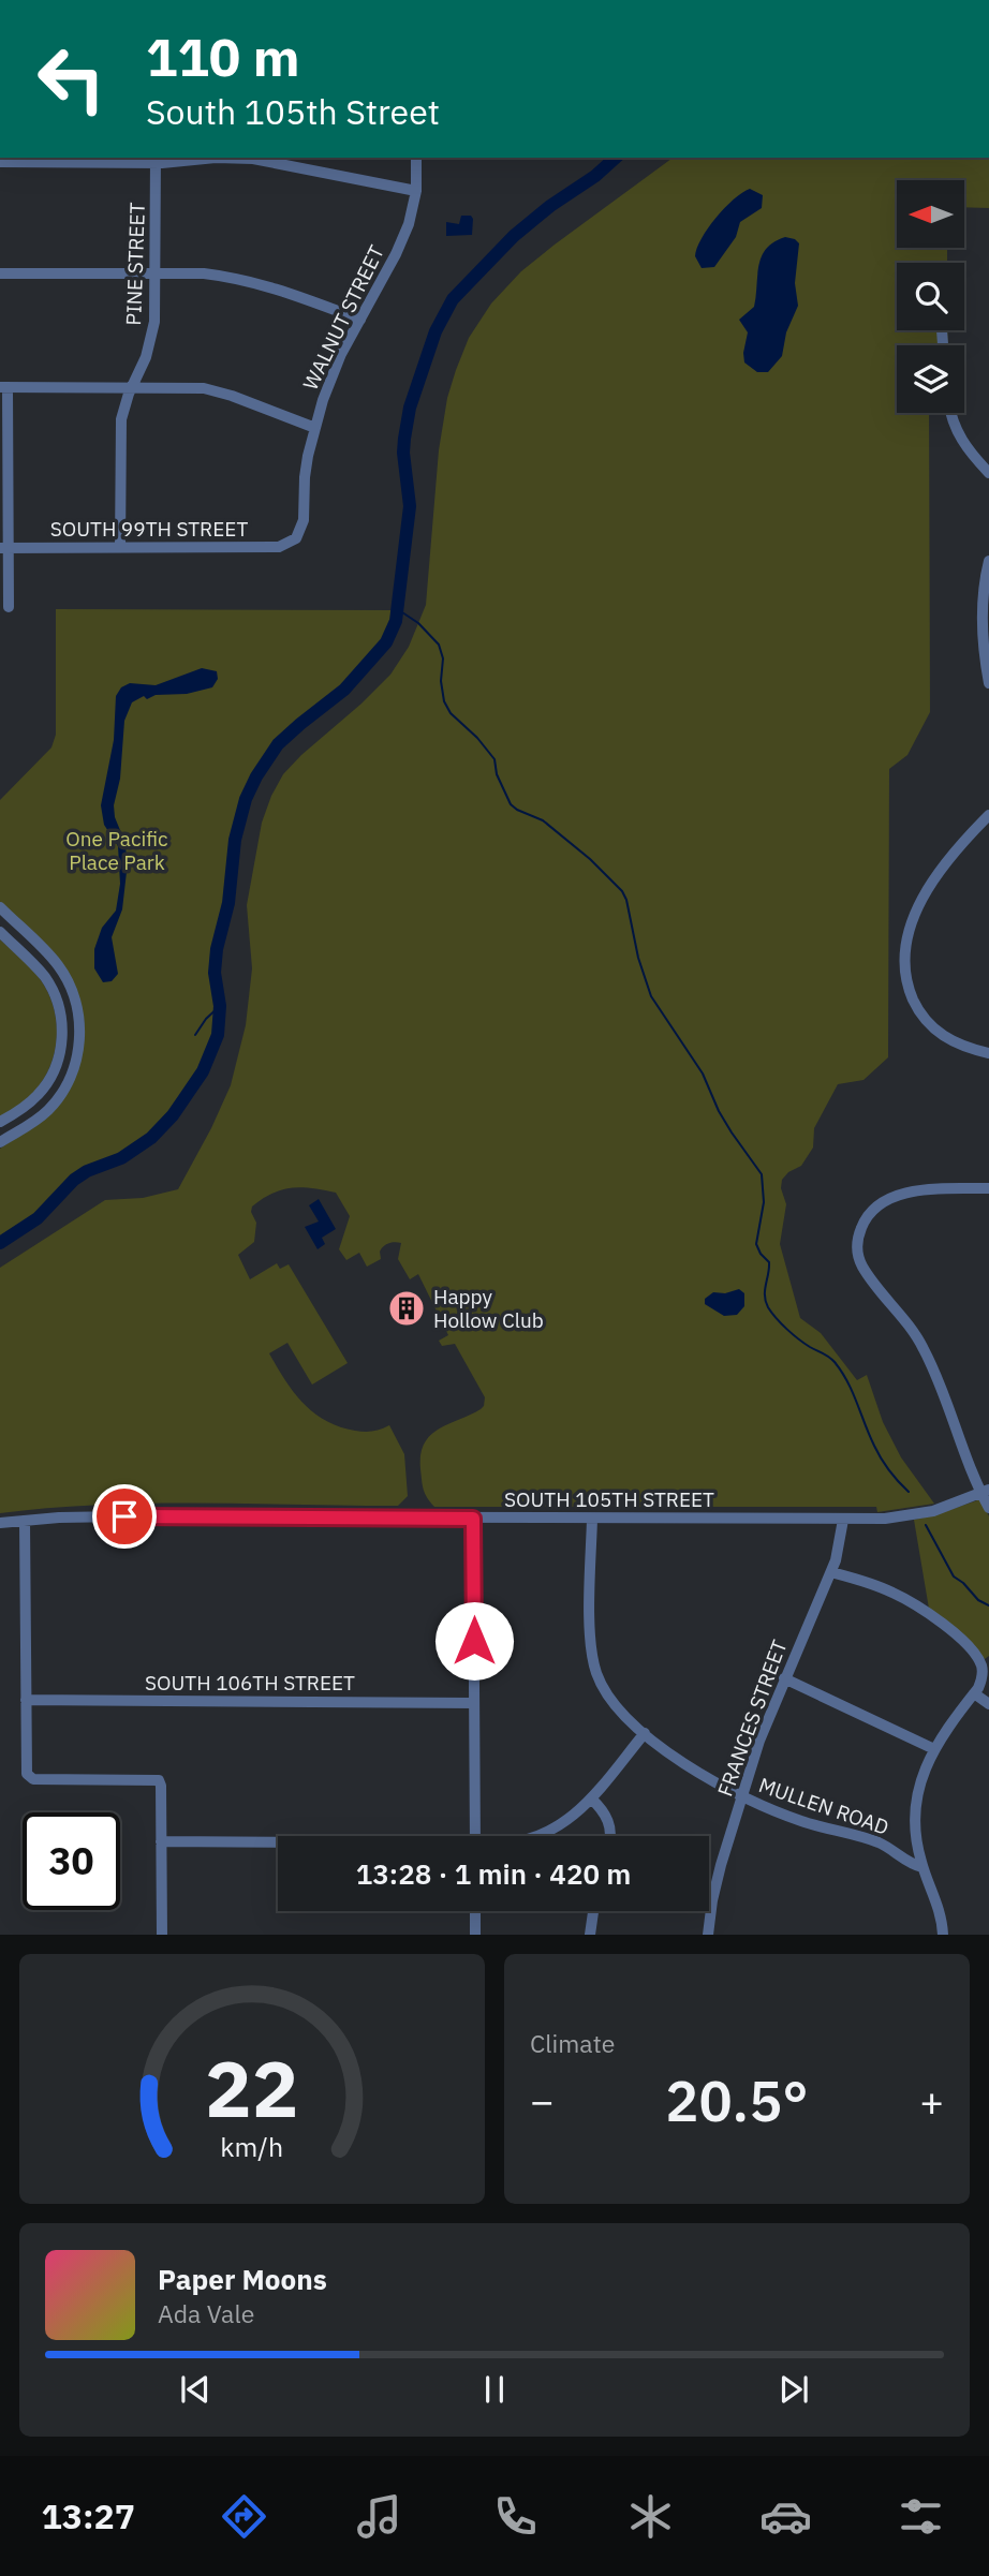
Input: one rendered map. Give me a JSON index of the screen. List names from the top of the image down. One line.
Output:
{"streets":{"street":["PINE STREET","WALNUT STREET","SOUTH 99TH STREET","SOUTH 105TH STREET","SOUTH 106TH STREET","FRANCES STREET","MULLEN ROAD"]},"crossings":[["PINE STREET","SOUTH 99TH STREET"],["WALNUT STREET","SOUTH 99TH STREET"],["SOUTH 105TH STREET","FRANCES STREET"],["SOUTH 105TH STREET","MULLEN ROAD"],["FRANCES STREET","MULLEN ROAD"]],"parks":["One Pacific Place Park"],"places":{"building":["Happy Hollow Club"]},"north":"left","page":{"turn":["110 m","South 105th Street"],"limit":"30","trip":"13:28 · 1 min · 420 m","tile":"Climate","heat":["−","20.5°","+"],"song":["Paper Moons","Ada Vale"],"tabs":"13:27","gauge":["22","km/h"]}}
